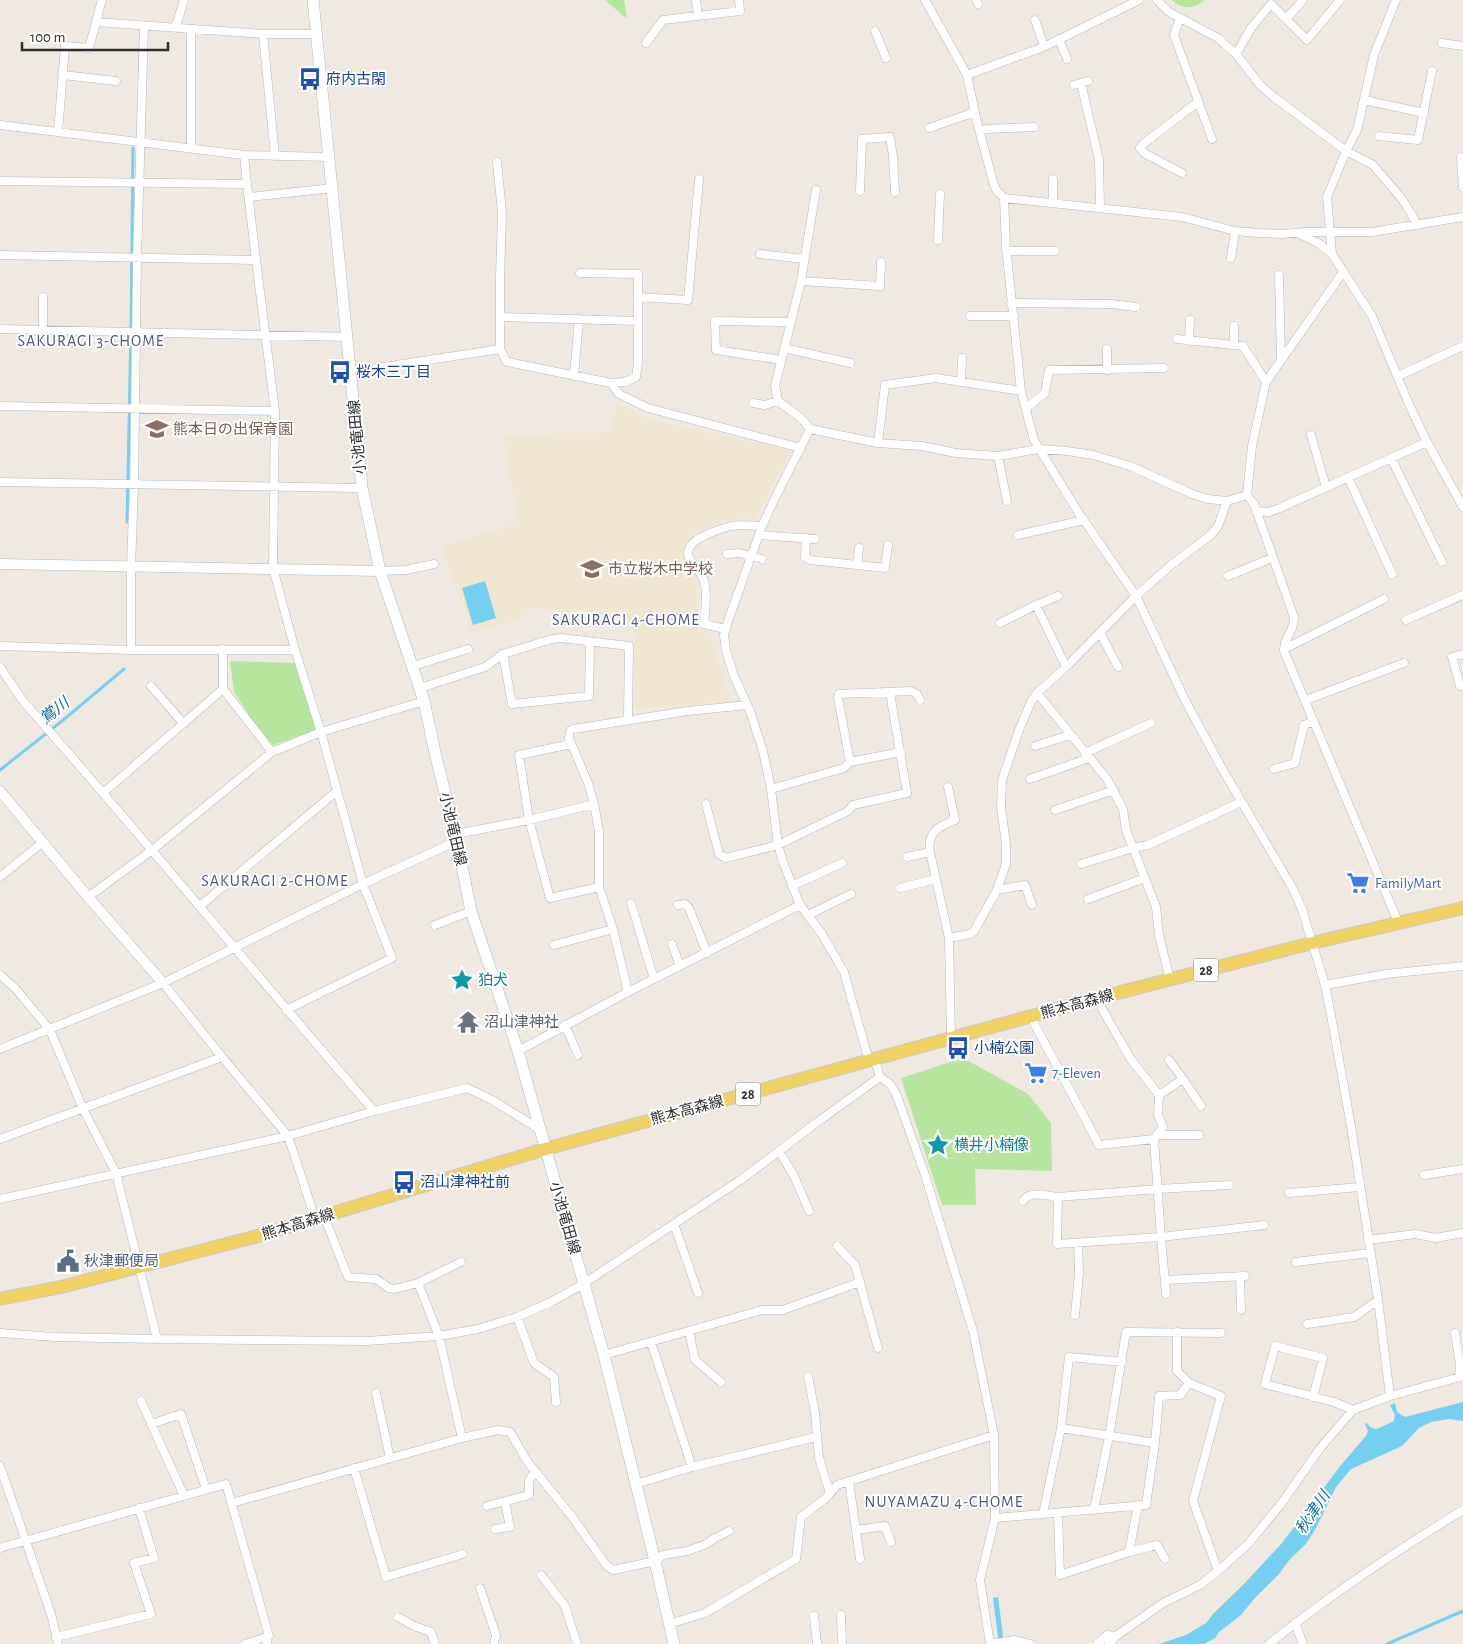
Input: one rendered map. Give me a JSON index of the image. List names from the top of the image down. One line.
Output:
{"streets":{"main road":["小池竜田線","28","熊本高森線"]},"crossings":[["小池竜田線","熊本高森線"]],"districts":["SAKURAGI 3-CHOME","SAKURAGI 4-CHOME","SAKURAGI 2-CHOME","NUYAMAZU 4-CHOME"],"water":["鴬川","秋津川"],"places":{"bus stop":["府内古閑","桜木三丁目","小楠公園","沼山津神社前"],"school or university":["熊本日の出保育園","市立桜木中学校"],"supermarket":["FamilyMart","7-Eleven"],"place":["狛犬","横井小楠像"],"temple":["沼山津神社"],"public building":["秋津郵便局"]},"scale_bar":"100 m"}
